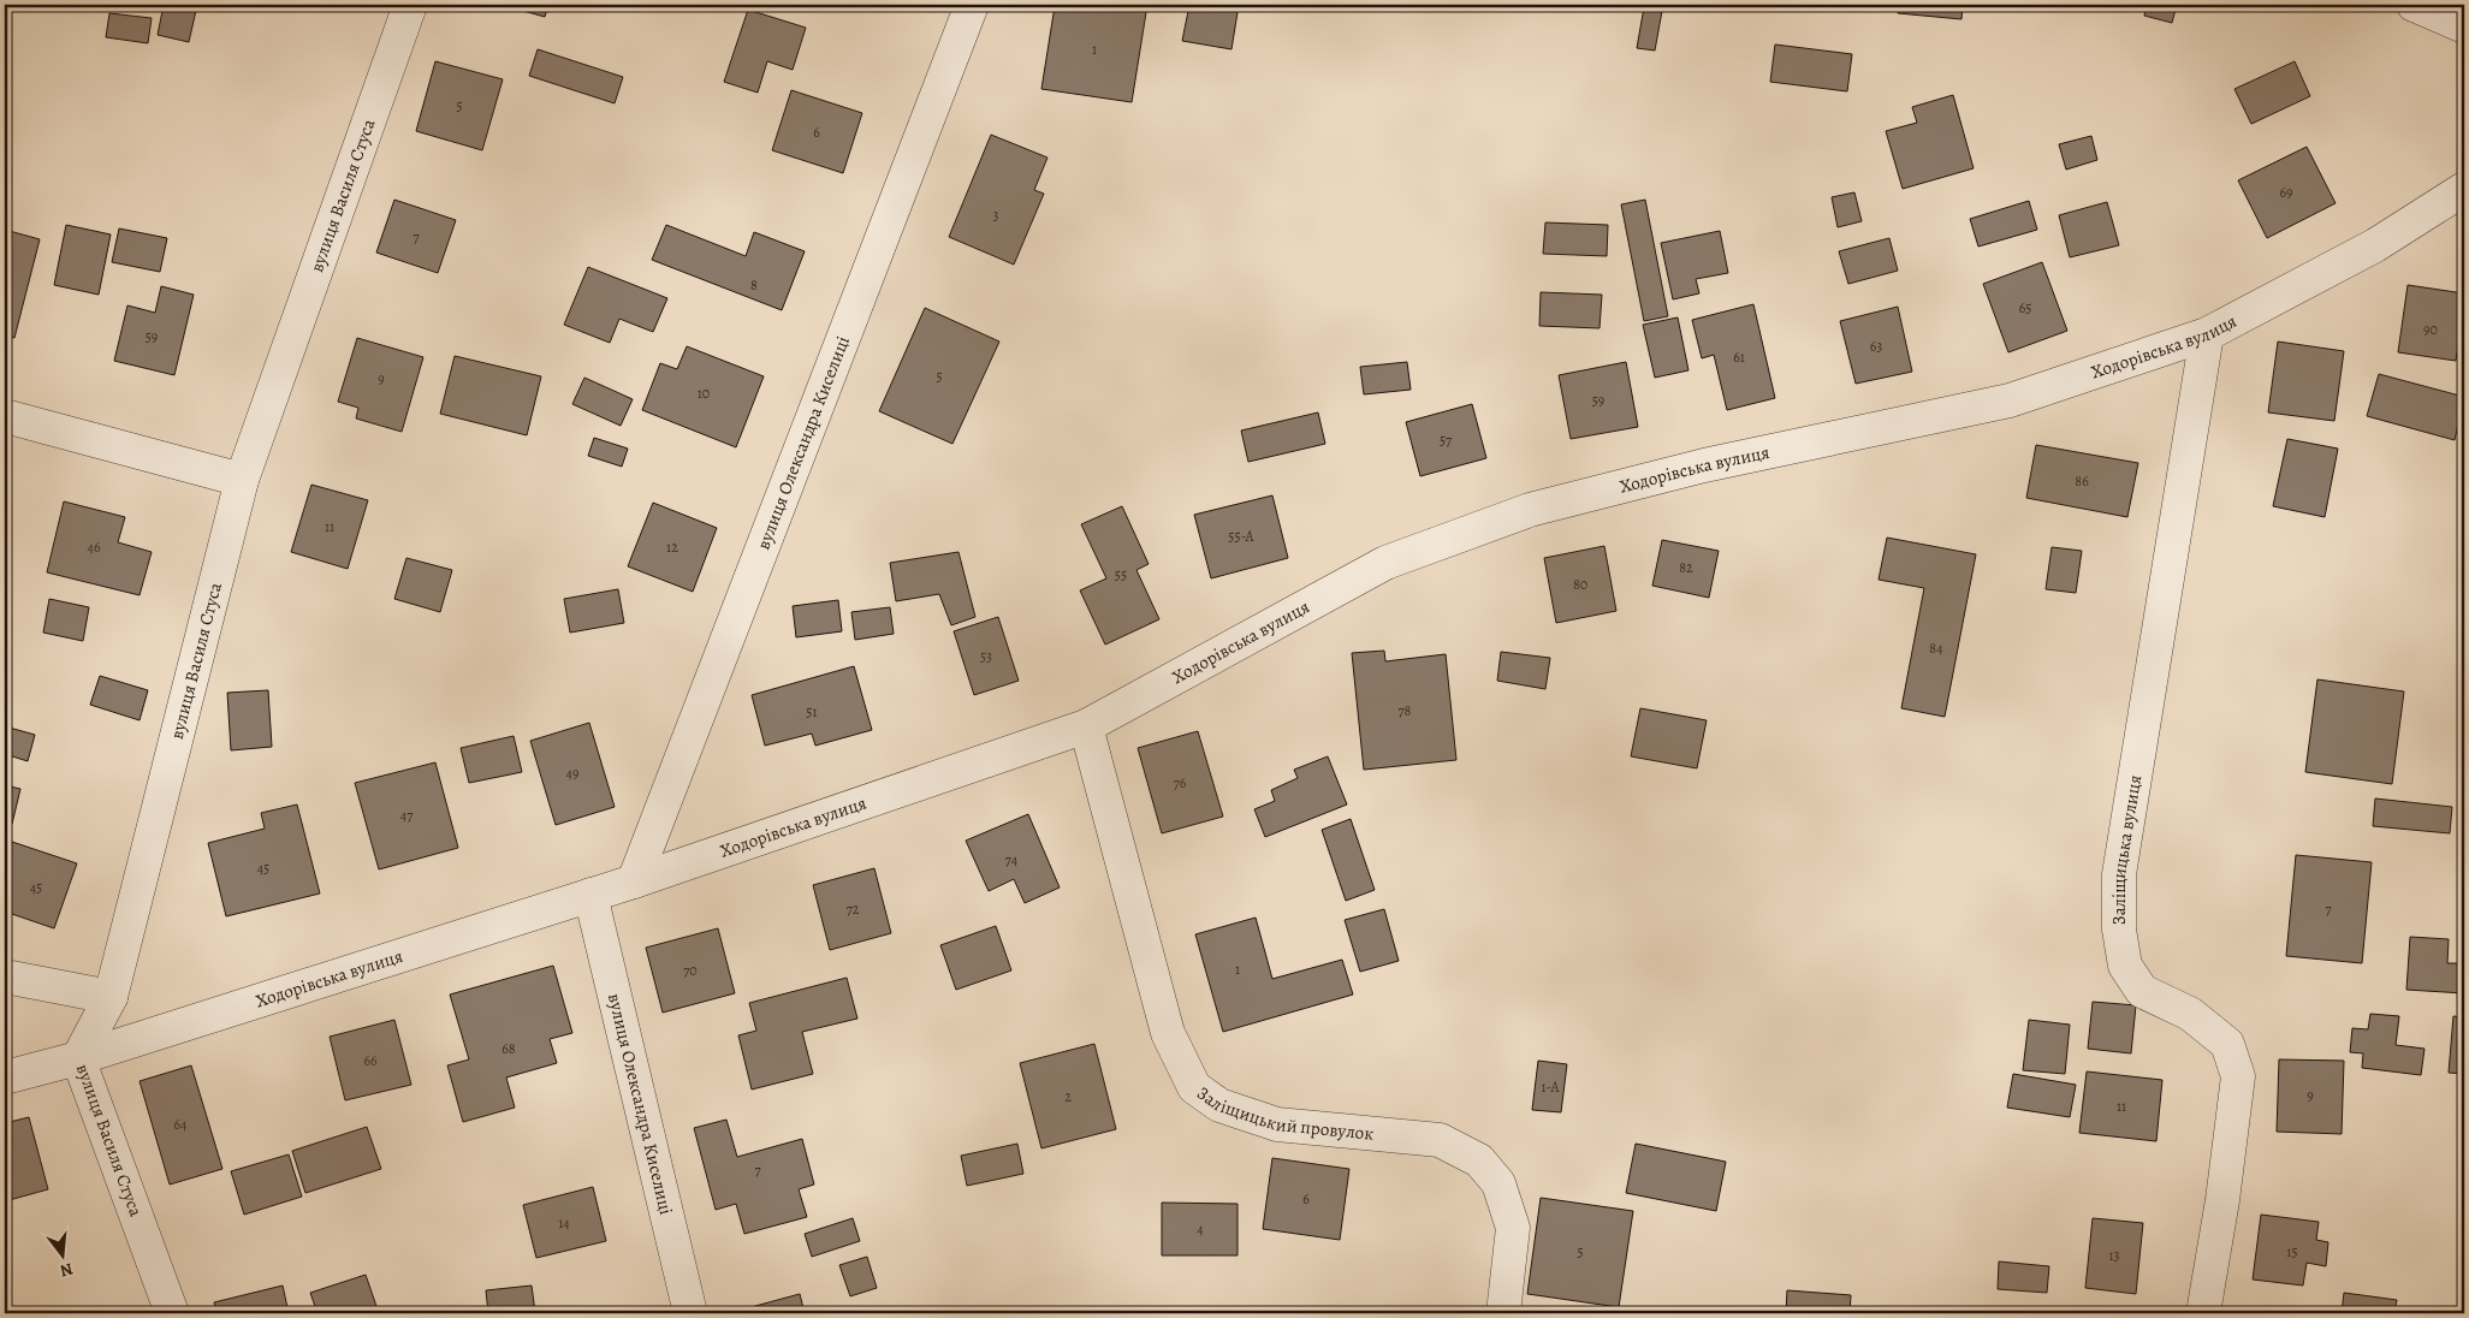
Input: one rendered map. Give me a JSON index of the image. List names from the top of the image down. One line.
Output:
{"streets":{"street":["вулиця Василя Стуса","Ходорівська вулиця","вулиця Олександра Киселиці","Заліщицька вулиця","Заліщицький провулок"]},"crossings":[["вулиця Василя Стуса","Ходорівська вулиця"],["Ходорівська вулиця","вулиця Олександра Киселиці"],["Ходорівська вулиця","Заліщицька вулиця"],["Ходорівська вулиця","Заліщицький провулок"]],"house_numbers":["1","5","6","69","3","7","8","65","90","59","63","61","5","9","10","59","57","86","11","55-А","46","12","82","55","80","84","53","78","51","49","76","47","74","45","45","72","7","1","70","68","66","1-А","9","2","11","64","7","6","14","4","5","15","13"],"north":"bottom"}
